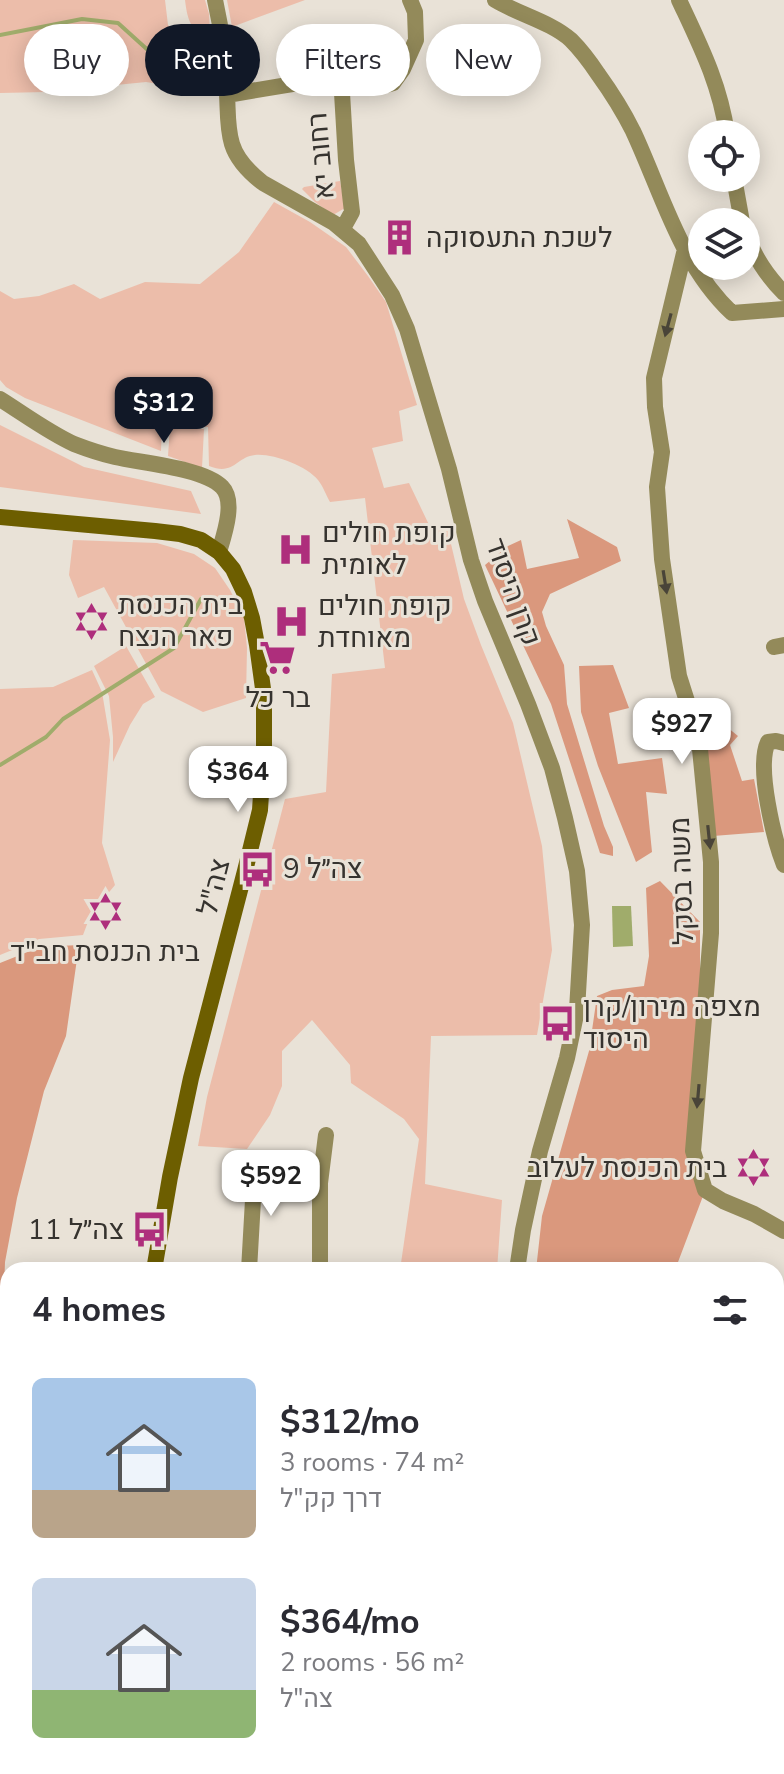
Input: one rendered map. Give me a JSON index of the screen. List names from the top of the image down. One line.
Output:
{"streets":{"street":["רחוב יא","קרן היסוד","משה בסקל","צה\"ל"]},"crossings":[["רחוב יא","קרן היסוד"]],"one_way":["משה בסקל"],"places":{"building":["לשכת התעסוקה"],"hospital":["קופת חולים לאומית","קופת חולים מאוחדת"],"synagogue":["בית הכנסת פאר הנצח","בית הכנסת חב\"ד","בית הכנסת לעלוב"],"supermarket":["בר כל"],"bus stop":["צה״ל 9","מצפה מירון/קרן היסוד","צה״ל 11"]},"page":{"chip":["Buy","Rent","Filters","New"],"price":["$312","$927","$364","$592"],"heading":"4 homes","list":[{"name":"$312/mo","note":"3 rooms · 74 m² · דרך קק\"ל"},{"name":"$364/mo","note":"2 rooms · 56 m² · צה\"ל"}]}}
